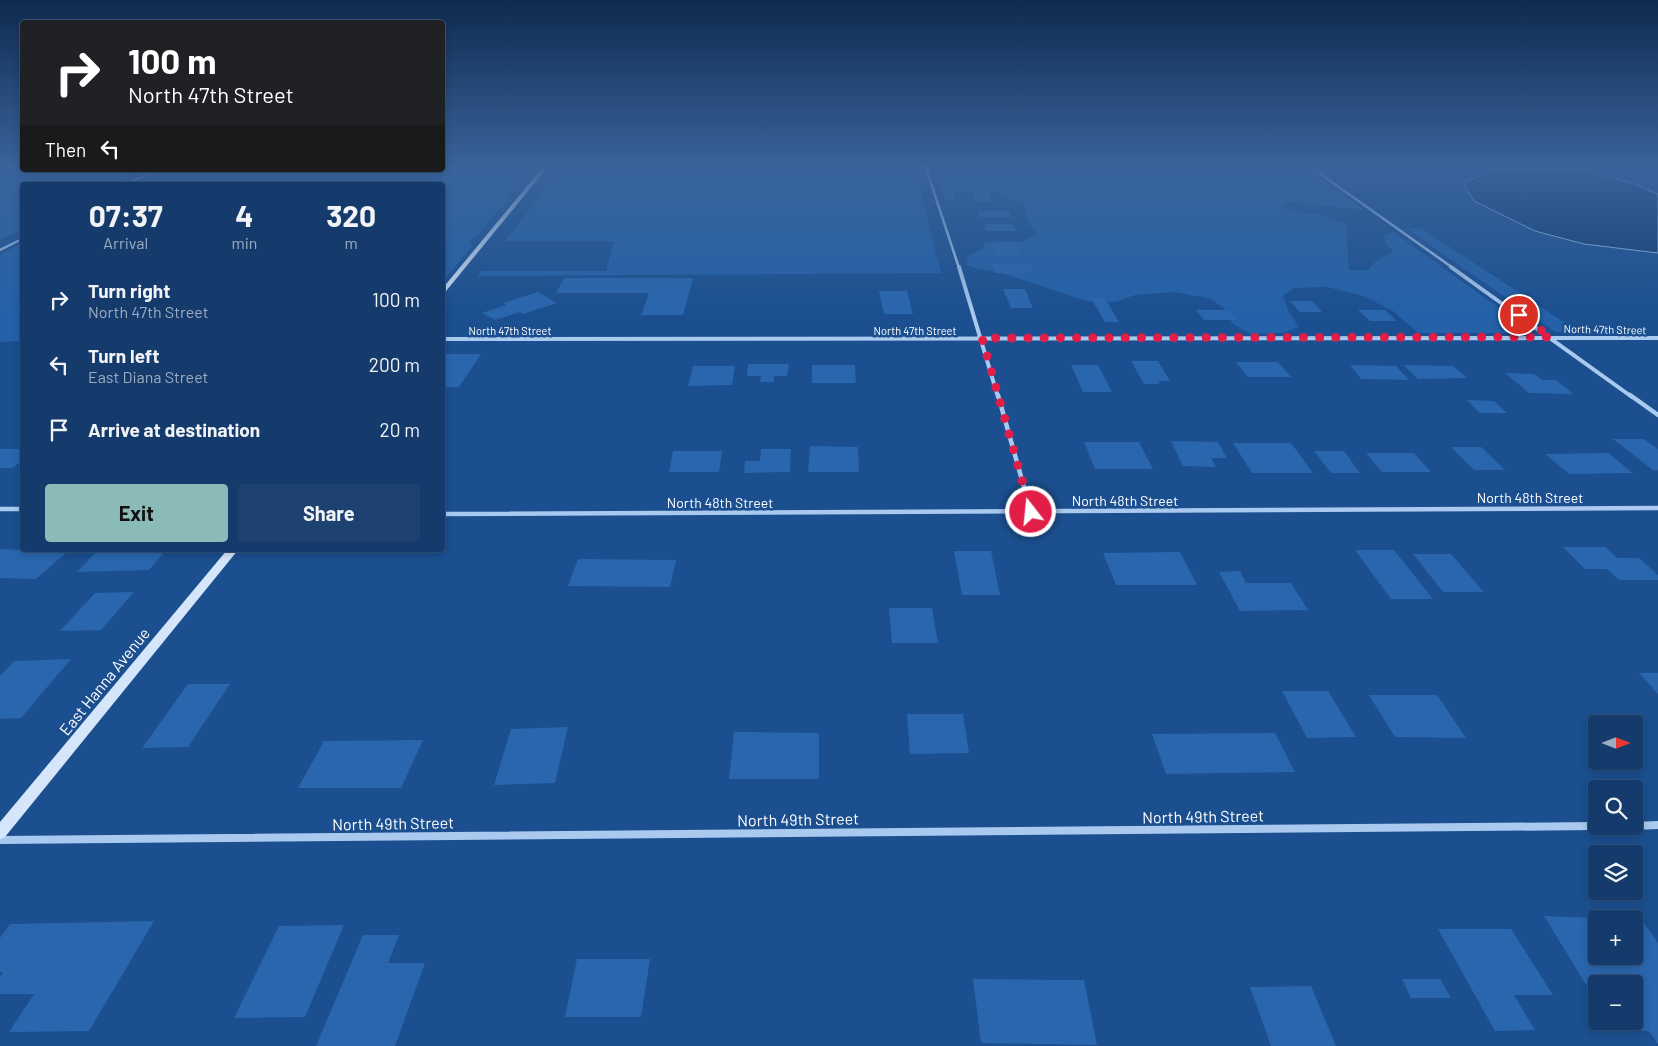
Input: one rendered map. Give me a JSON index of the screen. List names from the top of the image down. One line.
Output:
{"streets":{"street":["North 47th Street","North 48th Street","East Hanna Avenue","North 49th Street"]},"north":"right","page":{"turn":["100 m","North 47th Street"],"then":"Then","eta":["07:37","Arrival","4","min","320","m"],"list":[{"name":"Turn right","note":"North 47th Street","value":"100 m"},{"name":"Turn left","note":"East Diana Street","value":"200 m"},{"name":"Arrive at destination","value":"20 m"}],"buttons":["Exit","Share"],"map_buttons":["+","−"]}}
